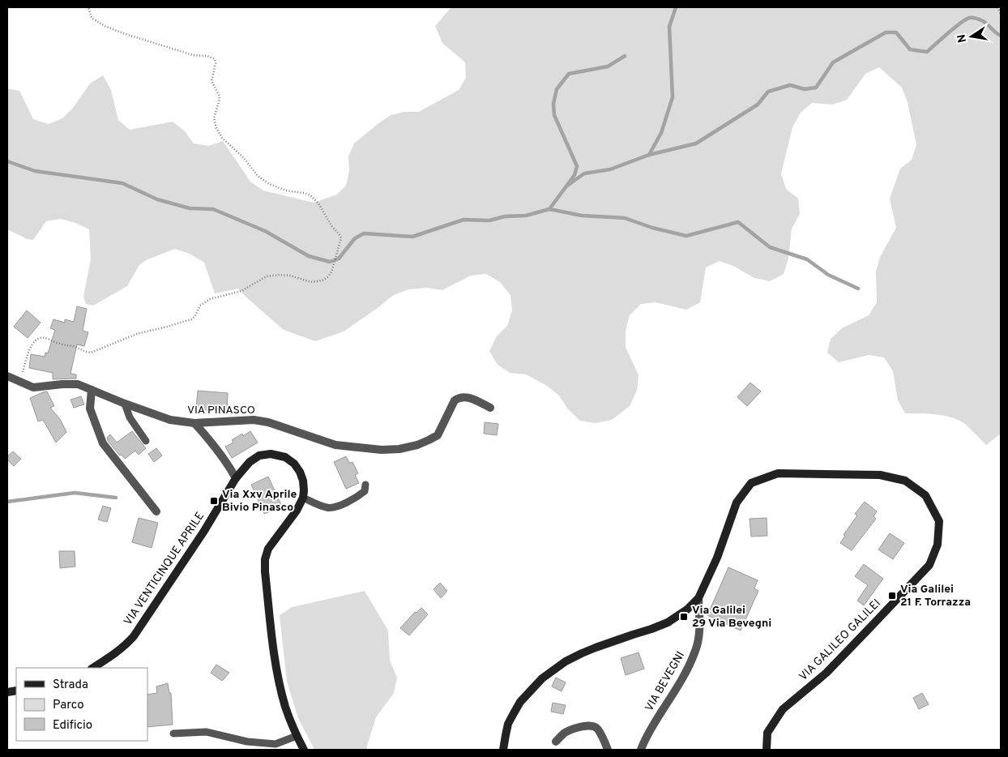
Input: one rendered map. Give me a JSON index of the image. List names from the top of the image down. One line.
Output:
{"streets":{"main road":["VIA VENTICINQUE APRILE","VIA GALILEO GALILEI"],"street":["VIA PINASCO","VIA BEVEGNI"]},"crossings":[["VIA GALILEO GALILEI","VIA BEVEGNI"]],"places":{"transit":["Via Xxv Aprile Bivio Pinasco","Via Galilei 21 F. Torrazza","Via Galilei 29 Via Bevegni"]},"legend":["Strada","Parco","Edificio"],"north":"left"}
